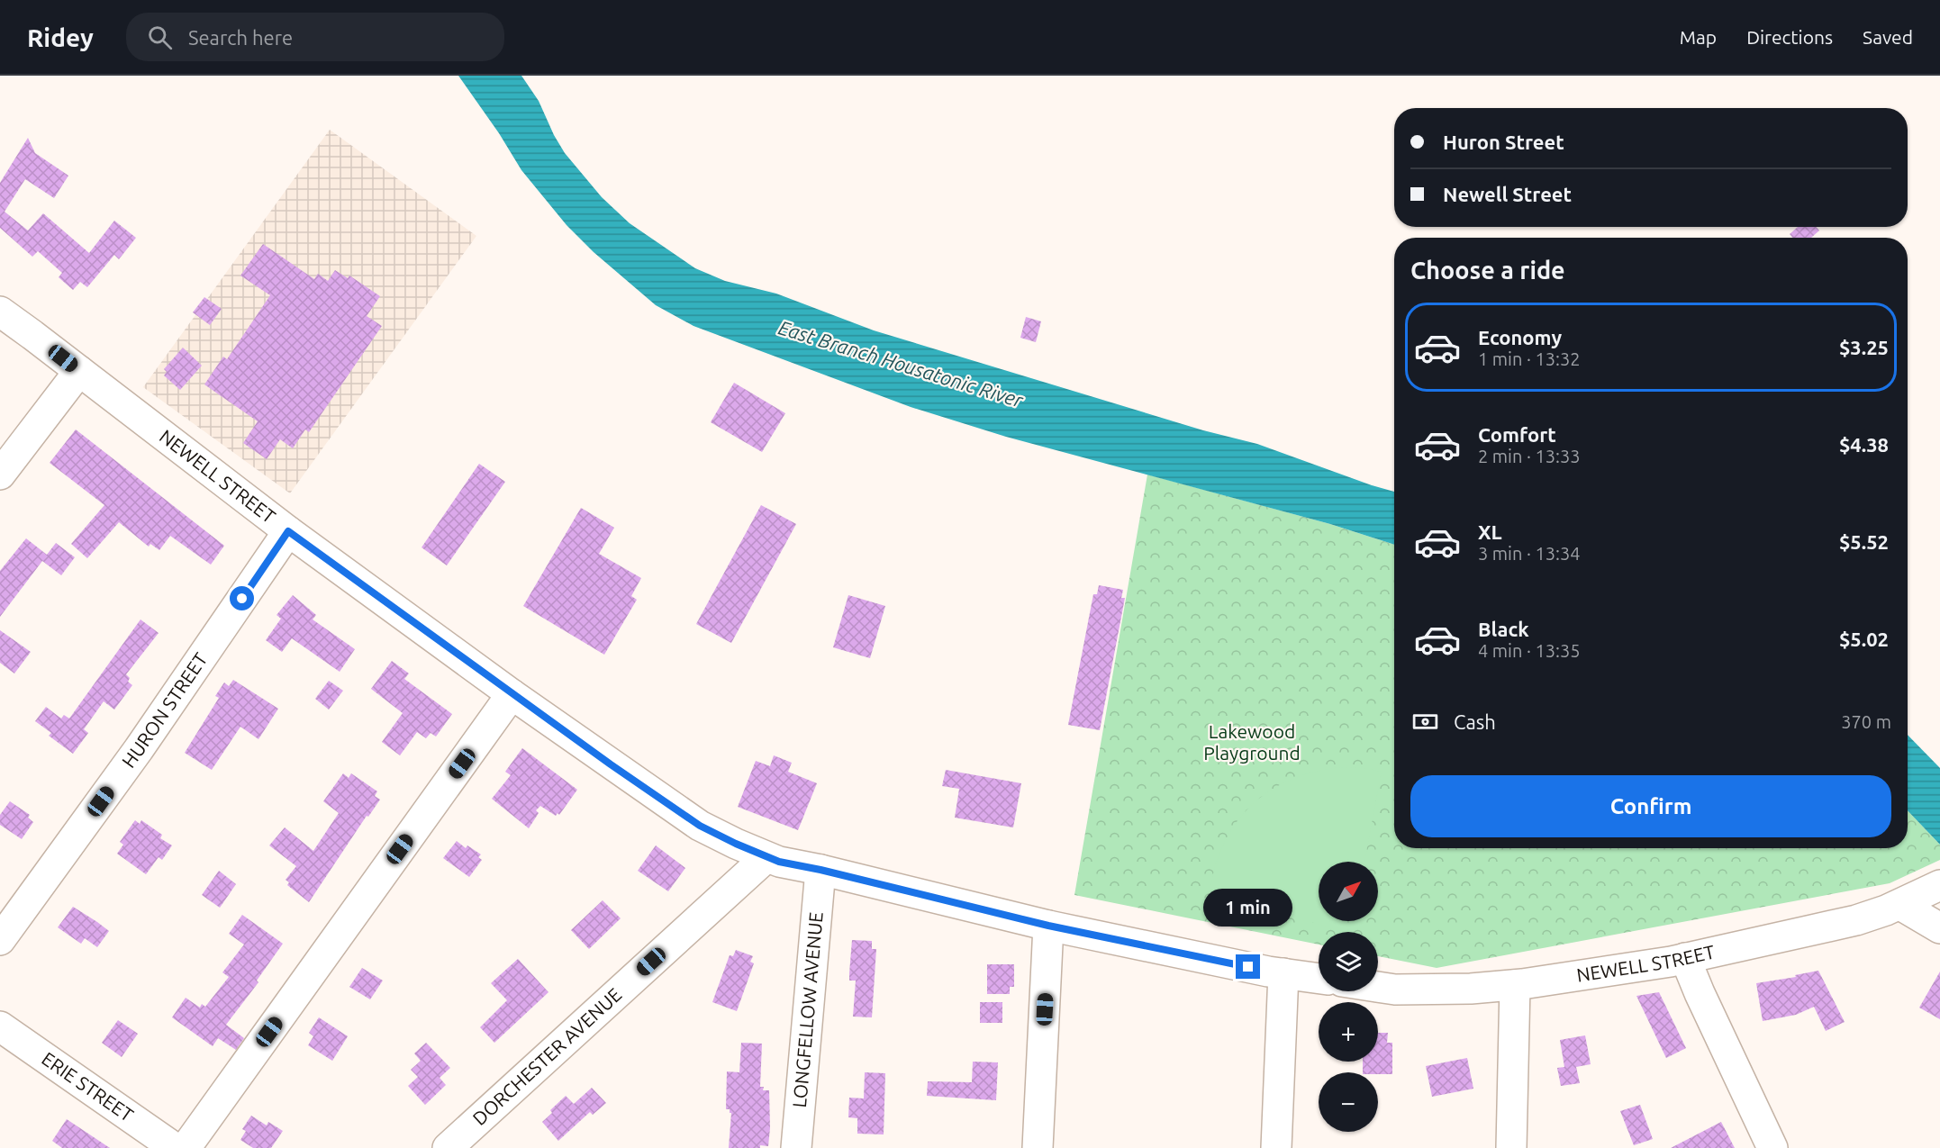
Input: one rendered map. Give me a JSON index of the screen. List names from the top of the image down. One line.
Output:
{"streets":{"street":["NEWELL STREET","HURON STREET","LONGFELLOW AVENUE","DORCHESTER AVENUE","ERIE STREET"]},"crossings":[["NEWELL STREET","HURON STREET"],["NEWELL STREET","LONGFELLOW AVENUE"],["NEWELL STREET","DORCHESTER AVENUE"]],"water":["East Branch Housatonic River"],"parks":["Lakewood Playground"],"north":"top right","page":{"header":"Ridey","search":"Search here","nav":["Map","Directions","Saved"],"banner":["Huron Street","Newell Street"],"heading":"Choose a ride","list":[{"name":"Economy","note":"1 min · 13:32","value":"$3.25"},{"name":"Comfort","note":"2 min · 13:33","value":"$4.38"},{"name":"XL","note":"3 min · 13:34","value":"$5.52"},{"name":"Black","note":"4 min · 13:35","value":"$5.02"}],"pay":["Cash","370 m"],"buttons":"Confirm","map_buttons":["+","−"],"bubble":"1 min"}}
